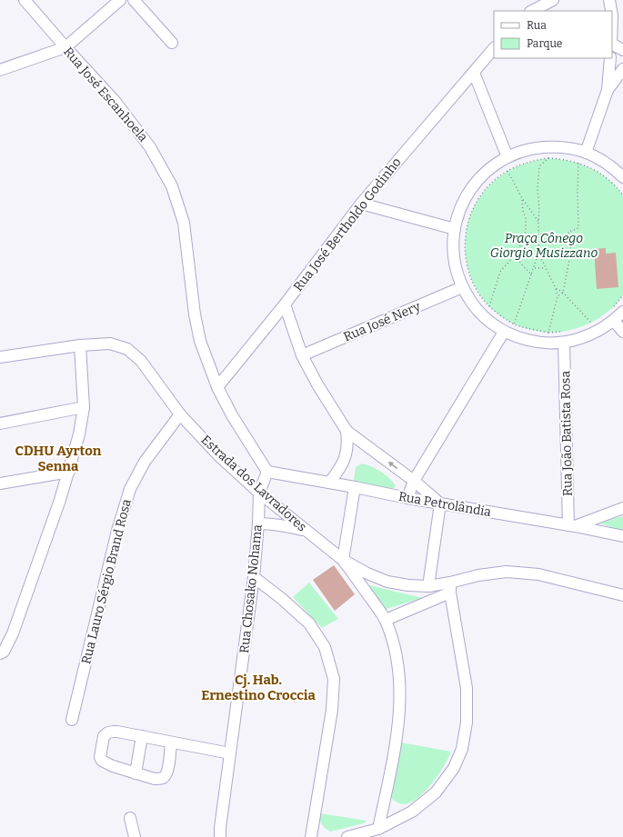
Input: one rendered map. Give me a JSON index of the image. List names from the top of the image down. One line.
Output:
{"streets":{"street":["Rua José Escanhoela","Rua José Bertholdo Godinho","Rua José Nery","Rua João Batista Rosa","Estrada dos Lavradores","Rua Petrolândia","Rua Lauro Sérgio Brand Rosa","Rua Chosako Nohama"]},"crossings":[["Rua José Escanhoela","Rua José Bertholdo Godinho"],["Rua José Escanhoela","Rua Petrolândia"],["Rua José Escanhoela","Rua Chosako Nohama"],["Rua João Batista Rosa","Rua Petrolândia"],["Estrada dos Lavradores","Rua Lauro Sérgio Brand Rosa"],["Estrada dos Lavradores","Rua Chosako Nohama"],["Rua Petrolândia","Rua Chosako Nohama"]],"districts":["CDHU Ayrton Senna","Cj. Hab. Ernestino Croccia"],"parks":["Praça Cônego Giorgio Musizzano"],"legend":["Rua","Parque"]}
